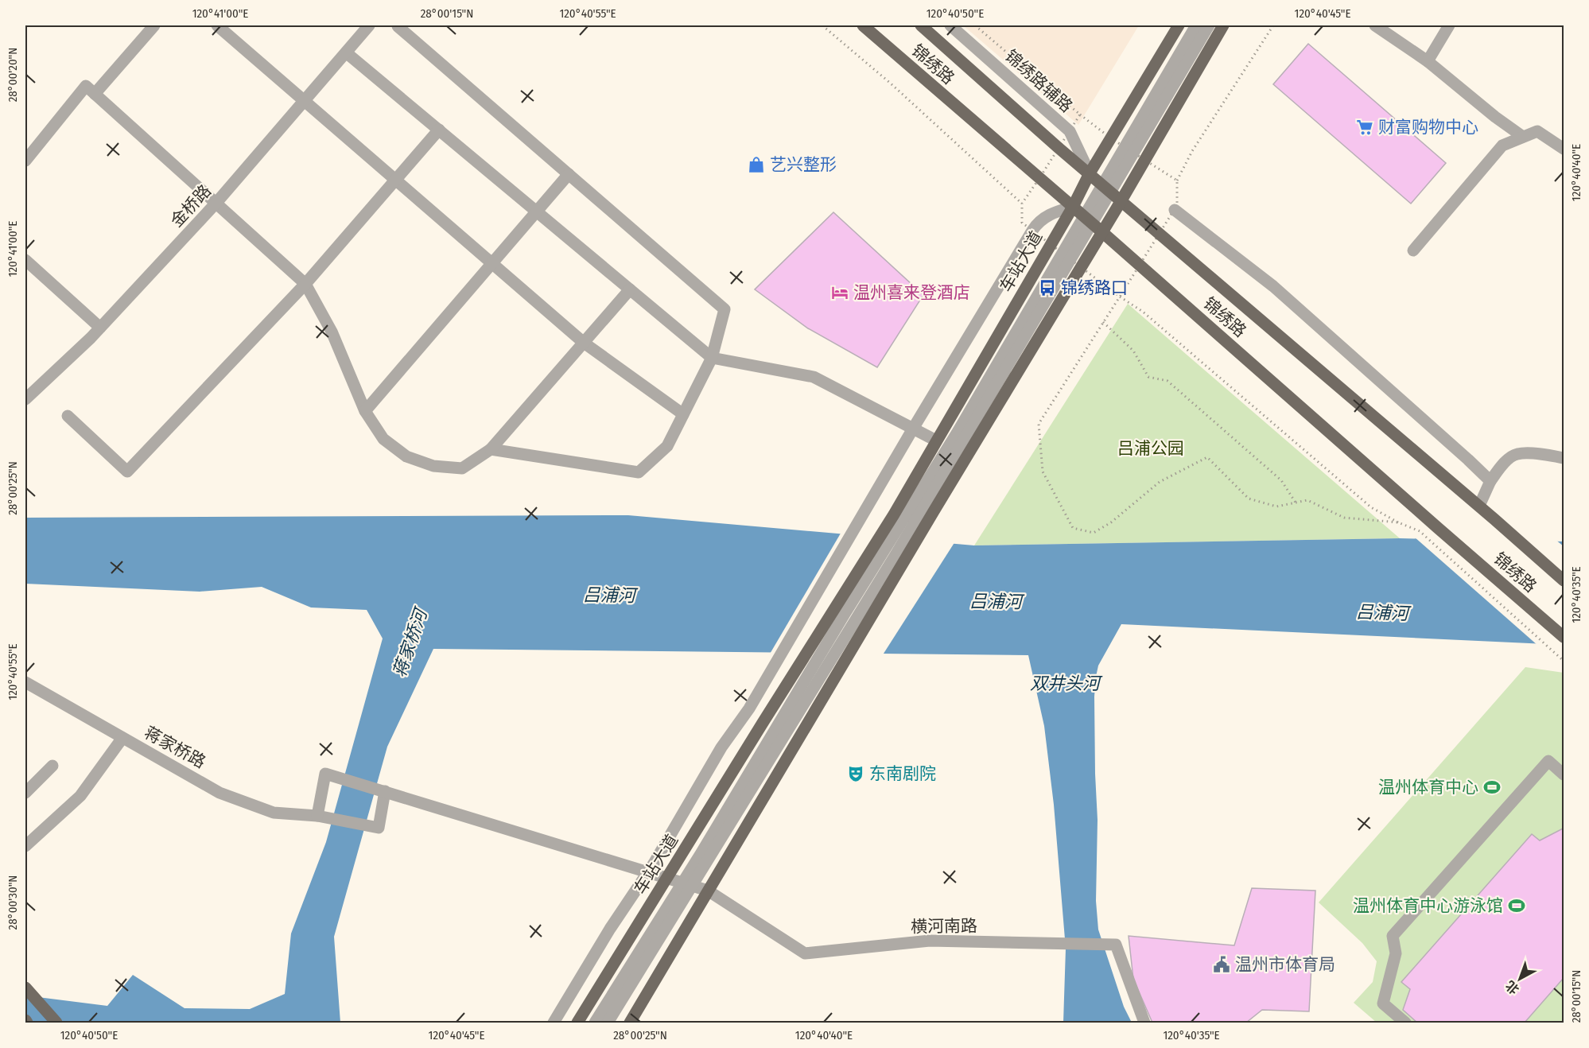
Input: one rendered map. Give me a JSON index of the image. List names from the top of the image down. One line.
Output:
{"streets":{"main road":["锦绣路","车站大道"],"street":["锦绣路辅路","金桥路","蒋家桥路","横河南路"]},"crossings":[["锦绣路","锦绣路辅路"],["锦绣路","车站大道"],["锦绣路辅路","车站大道"],["车站大道","横河南路"],["蒋家桥路","横河南路"]],"water":["吕浦河","蒋家桥河","双井头河"],"parks":["吕浦公园"],"places":{"supermarket":["财富购物中心"],"shop":["艺兴整形"],"bus stop":["锦绣路口"],"hotel":["温州喜来登酒店"],"theatre":["东南剧院"],"sports":["温州体育中心","温州体育中心游泳馆"],"public building":["温州市体育局"]},"north":"bottom left","coordinates":["120°41'00\"E","28°00'15\"N","120°40'55\"E","120°40'50\"E","120°40'45\"E","28°00'20\"N","120°40'40\"E","28°00'25\"N","120°40'35\"E","28°00'30\"N"]}
